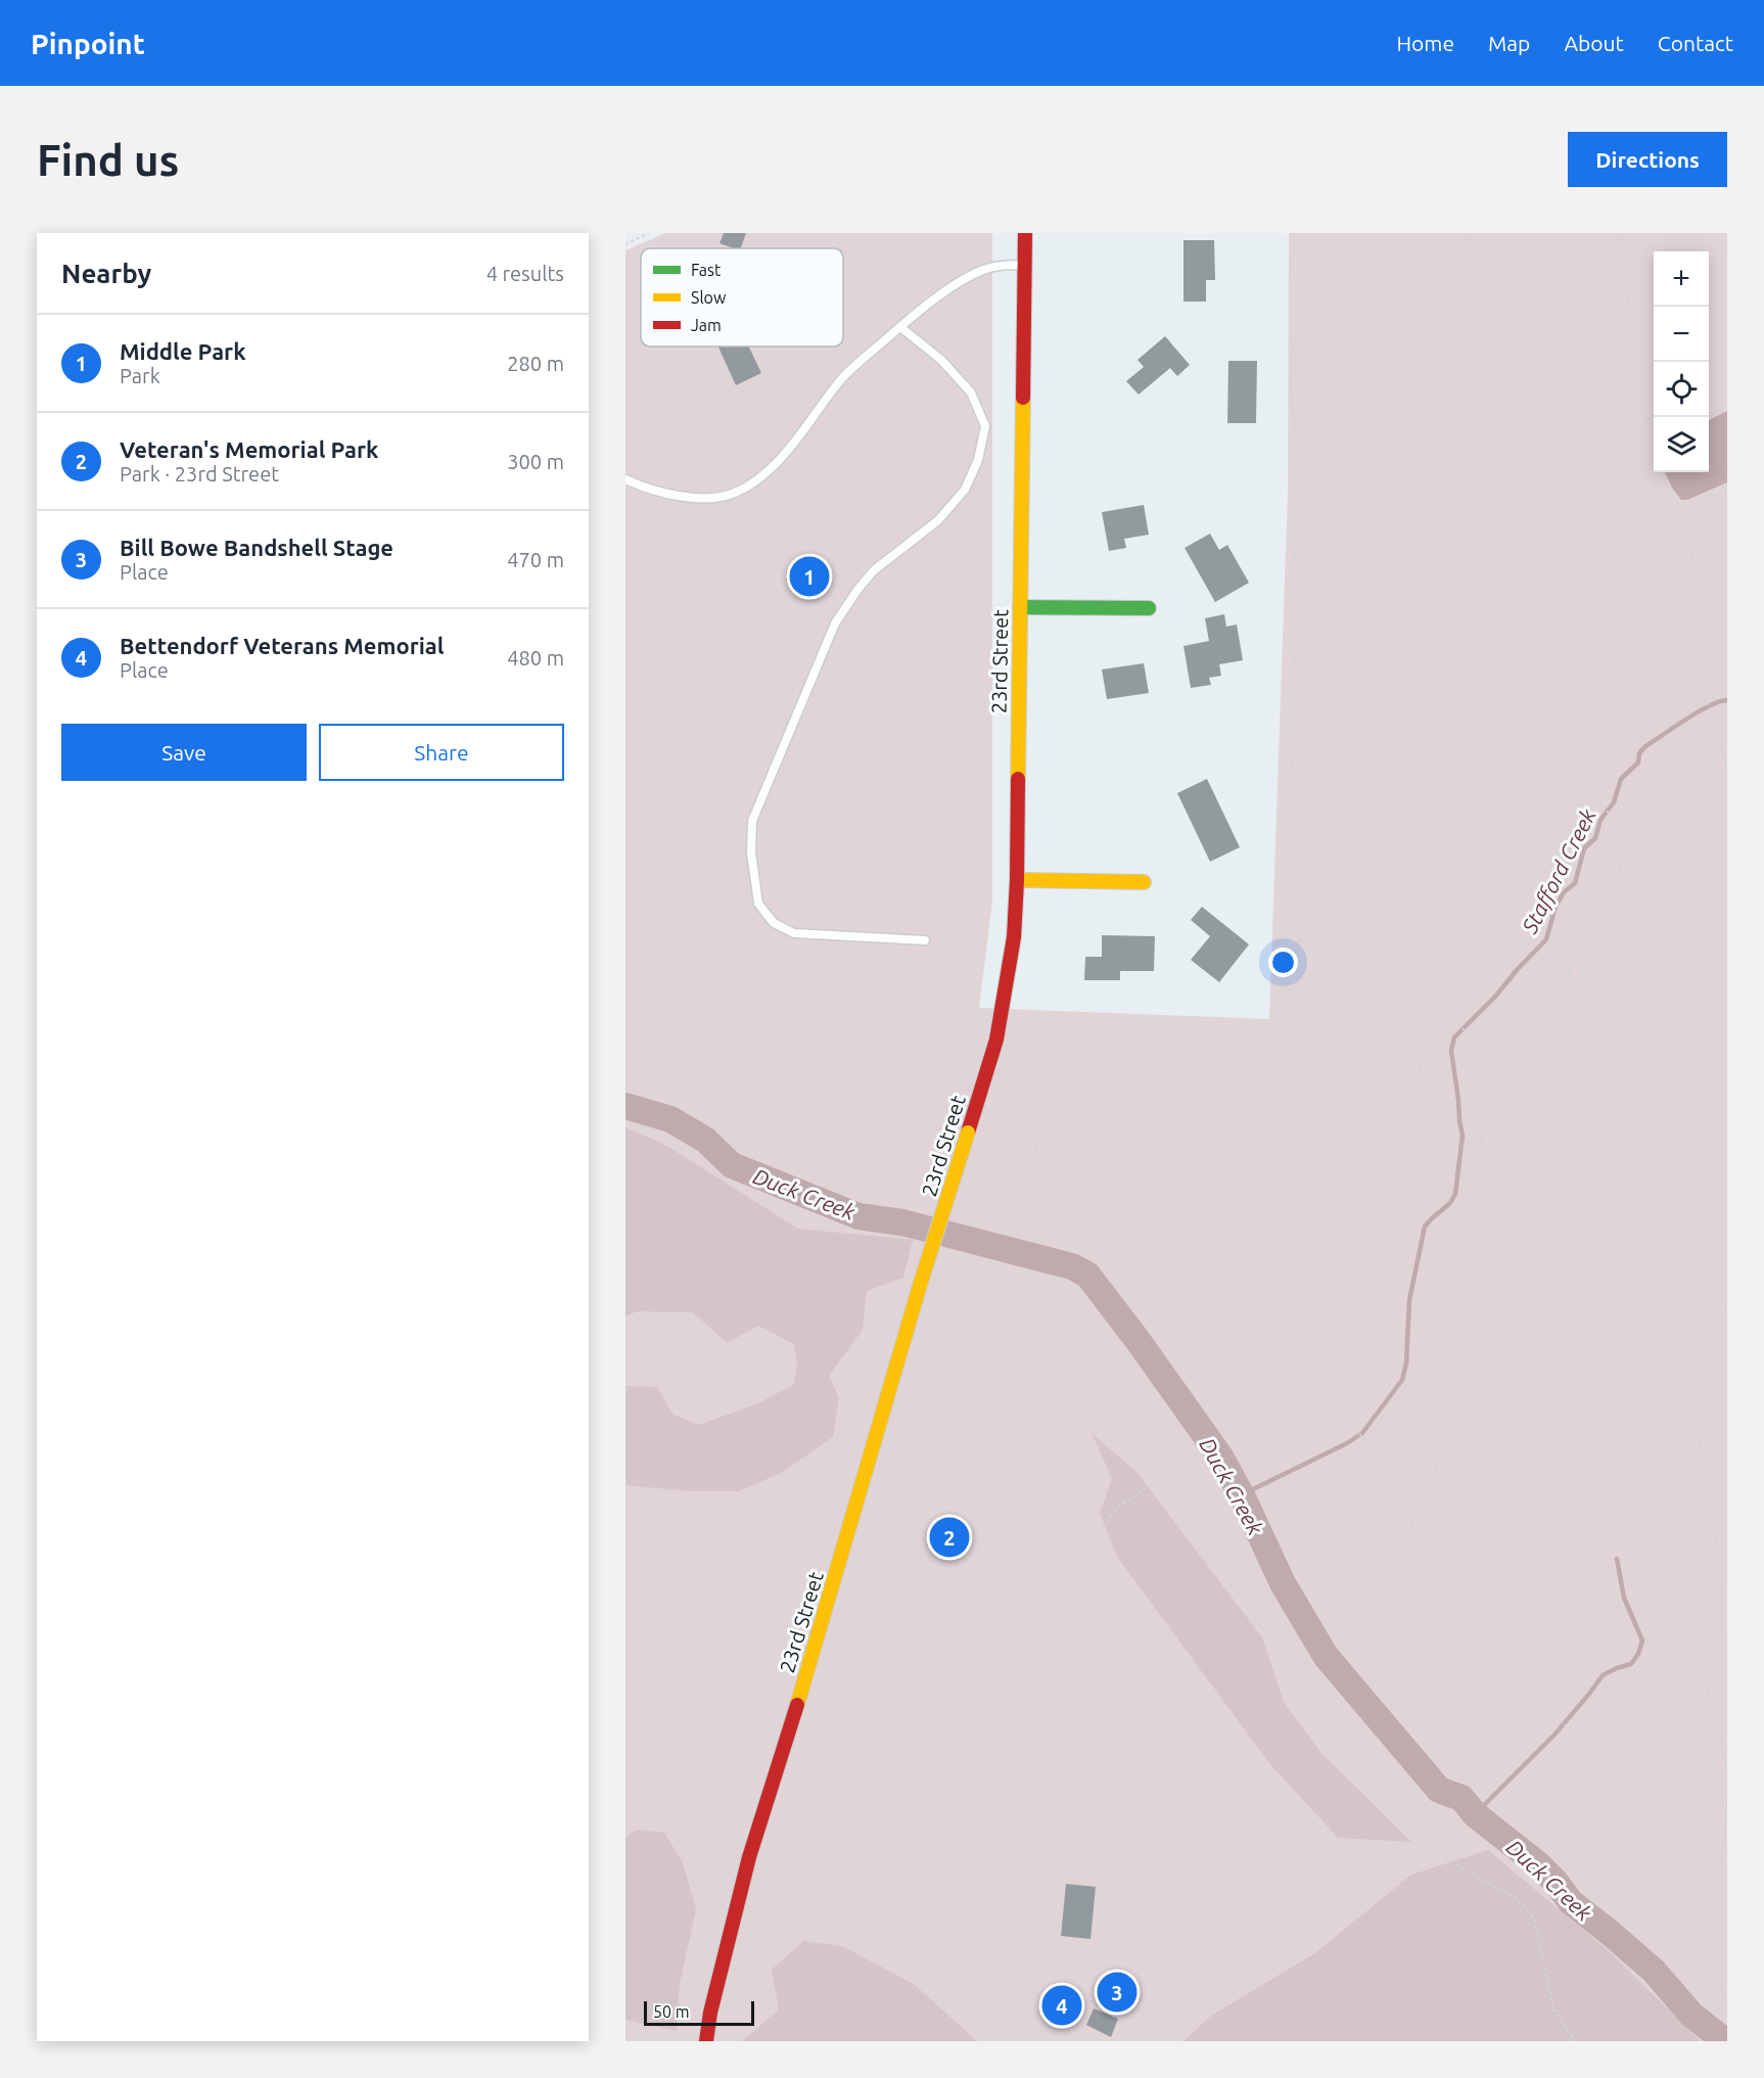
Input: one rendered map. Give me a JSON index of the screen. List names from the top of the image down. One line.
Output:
{"streets":{"street":["23rd Street"]},"water":["Stafford Creek","Duck Creek"],"legend":["Fast","Slow","Jam"],"scale_bar":"50 m","page":{"header":"Pinpoint","nav":["Home","Map","About","Contact"],"buttons":["Directions",["Save","Share"]],"title":"Find us","heading":["Nearby","4 results"],"map_buttons":["+","−"],"list":[{"mark":"1","name":"Middle Park","note":"Park","value":"280 m"},{"mark":"2","name":"Veteran's Memorial Park","note":"Park · 23rd Street","value":"300 m"},{"mark":"3","name":"Bill Bowe Bandshell Stage","note":"Place","value":"470 m"},{"mark":"4","name":"Bettendorf Veterans Memorial","note":"Place","value":"480 m"}],"pins":["1","2","3","4"],"scale":"50 m"}}
